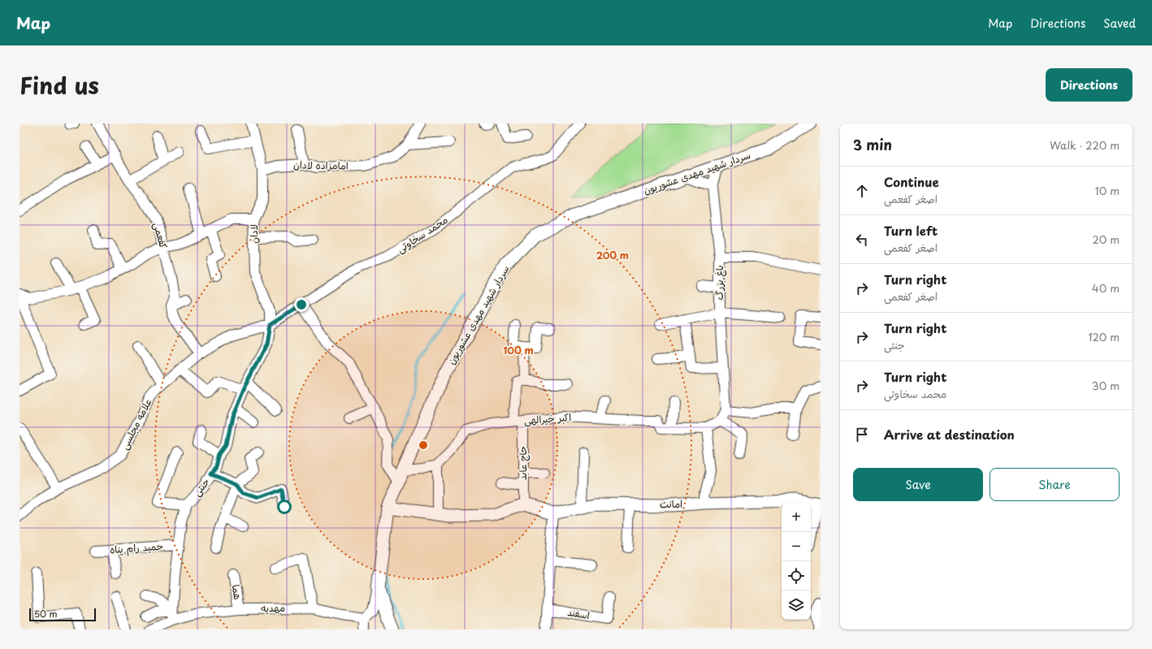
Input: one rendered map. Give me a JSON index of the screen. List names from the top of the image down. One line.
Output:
{"streets":{"street":["امامزاده لادان","سردار شهید مهدی عشوریون","لادان","محمد سخاوتی","کفعمی","باغ بزرگ","اکبر خیرالهی","علامه مجلسی","حاج عابد","جنتی","امانت","حمید رام پناه","هما","مهدیه","اسفند"]},"crossings":[["امامزاده لادان","لادان"],["لادان","محمد سخاوتی"],["لادان","علامه مجلسی"],["لادان","جنتی"],["محمد سخاوتی","علامه مجلسی"],["محمد سخاوتی","جنتی"],["کفعمی","علامه مجلسی"],["اکبر خیرالهی","حاج عابد"],["علامه مجلسی","جنتی"],["حاج عابد","امانت"],["جنتی","حمید رام پناه"],["جنتی","مهدیه"],["هما","مهدیه"]],"scale_bar":"50 m","page":{"header":"Map","nav":["Map","Directions","Saved"],"title":"Find us","buttons":["Directions",["Save","Share"]],"heading":["3 min","Walk · 220 m"],"list":[["Continue","اصغر کفعمی","10 m"],["Turn left","اصغر کفعمی","20 m"],["Turn right","اصغر کفعمی","40 m"],["Turn right","جنتی","120 m"],["Turn right","محمد سخاوتی","30 m"],"Arrive at destination"],"map_buttons":["+","−"],"scale":"50 m"},"rings":["200 m","100 m"]}
